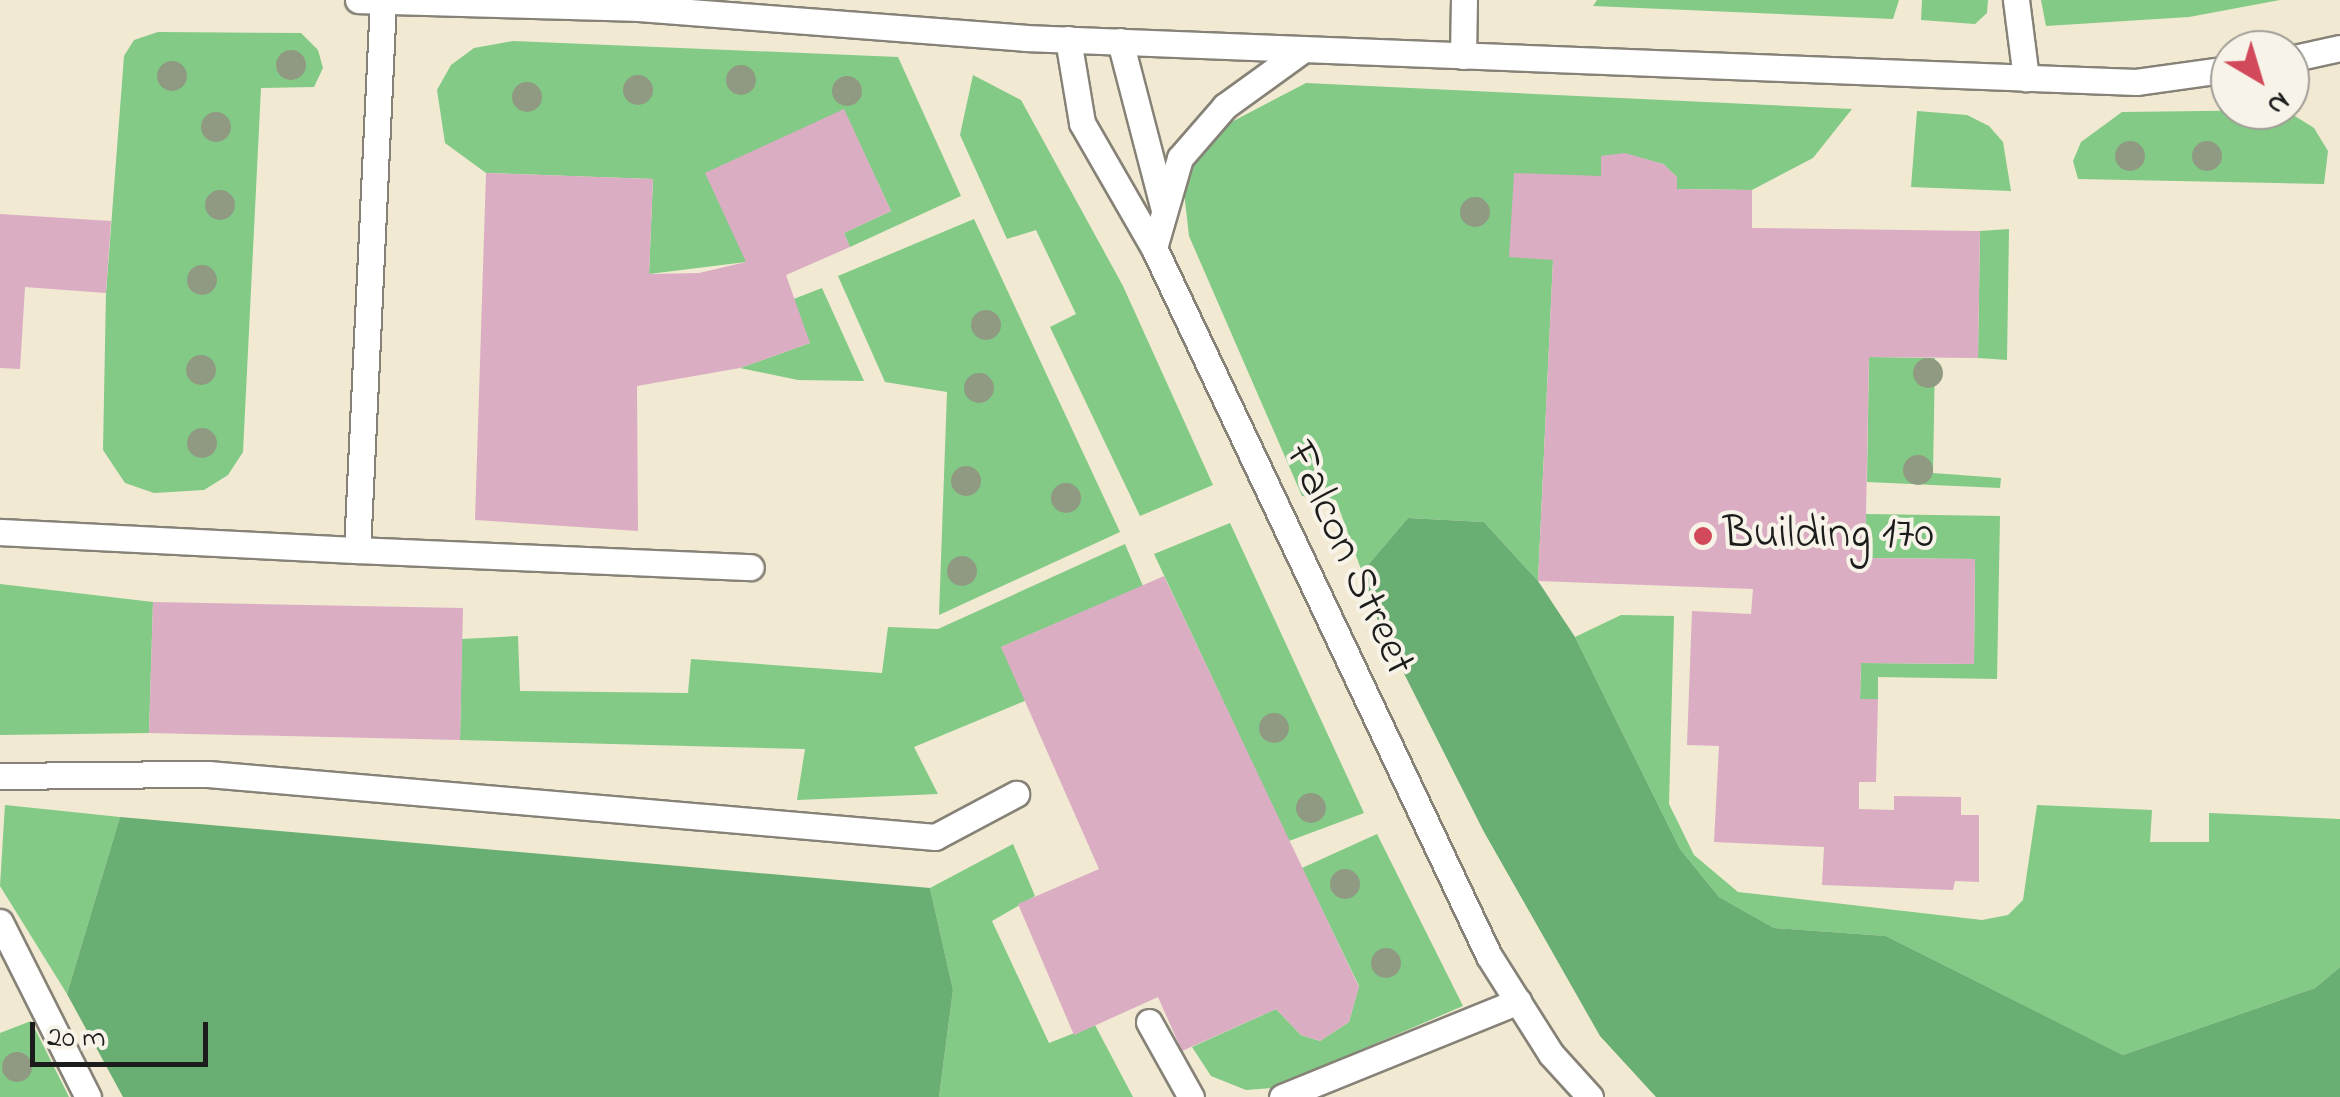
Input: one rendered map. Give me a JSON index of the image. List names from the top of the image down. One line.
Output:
{"streets":{"lane":["Falcon Street"]},"places":["Building 170"],"scale_bar":"20 m","north":"bottom right"}
